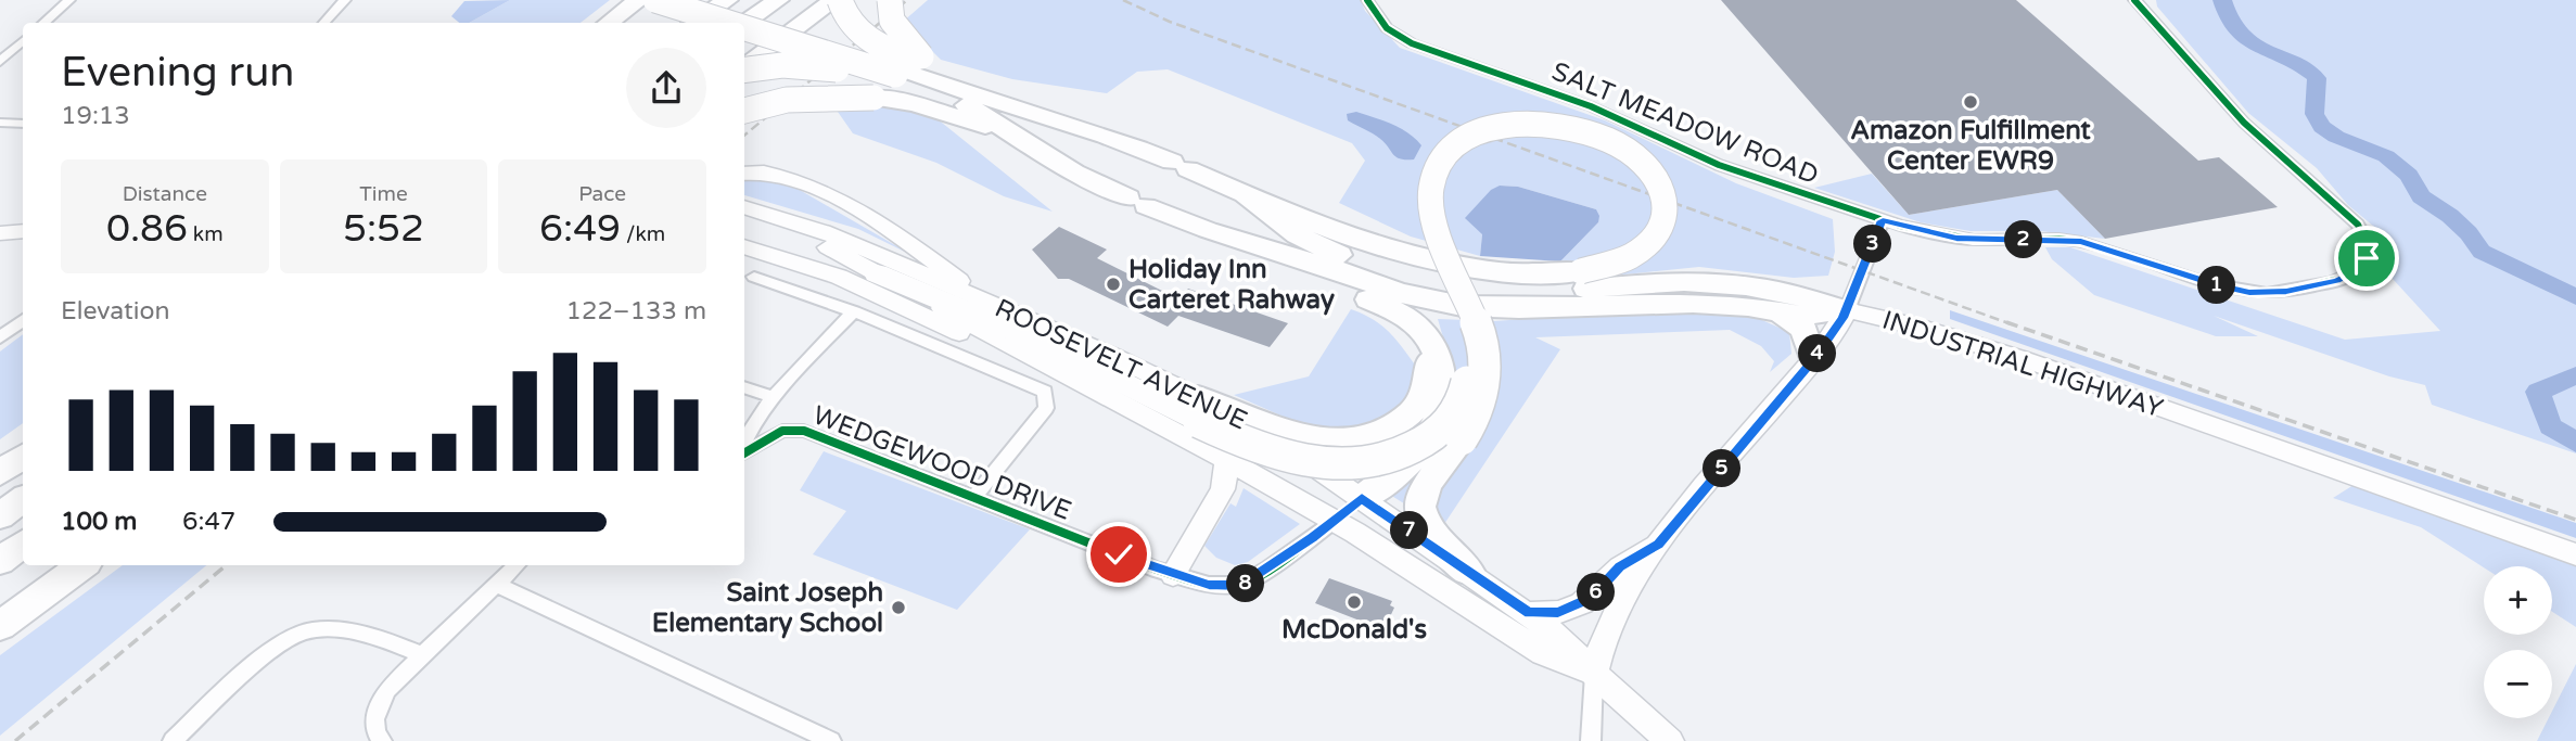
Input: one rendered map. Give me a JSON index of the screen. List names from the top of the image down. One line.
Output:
{"streets":{"main road":["ROOSEVELT AVENUE","INDUSTRIAL HIGHWAY"],"street":["SALT MEADOW ROAD","WEDGEWOOD DRIVE"]},"crossings":[["ROOSEVELT AVENUE","INDUSTRIAL HIGHWAY"],["ROOSEVELT AVENUE","WEDGEWOOD DRIVE"]],"places":["Amazon Fulfillment Center EWR9","Holiday Inn Carteret Rahway","McDonald's","Saint Joseph Elementary School"],"page":{"heading":["Evening run","19:13"],"stats":[["Distance","0.86 km"],["Time","5:52"],["Pace","6:49 /km"]],"pins":["2","3","1","4","5","7","8","6"],"chart":["Elevation","122–133 m"],"list":[{"name":"100 m","note":"6:47"}],"map_buttons":["+","−"]}}
